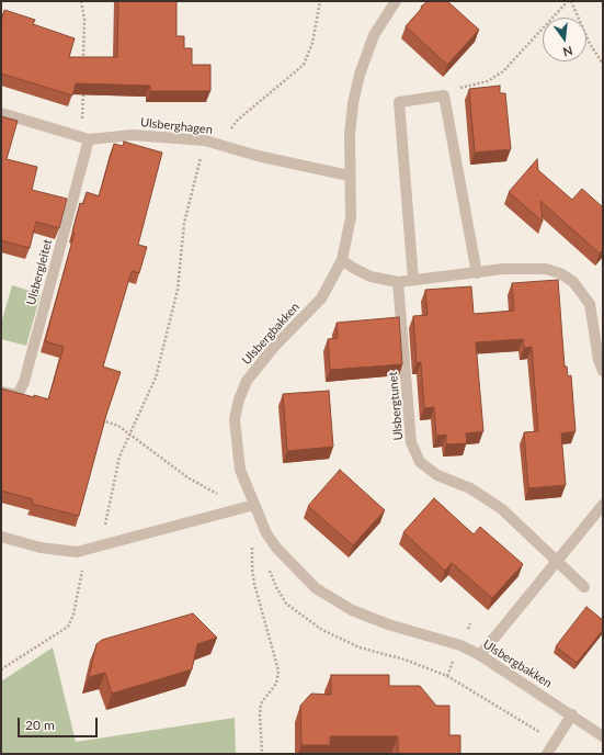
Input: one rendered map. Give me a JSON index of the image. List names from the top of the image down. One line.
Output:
{"streets":{"street":["Ulsberghagen","Ulsbergleitet","Ulsbergbakken","Ulsbergtunet"]},"crossings":[["Ulsberghagen","Ulsbergleitet"],["Ulsberghagen","Ulsbergbakken"]],"scale_bar":"20 m","north":"bottom"}
